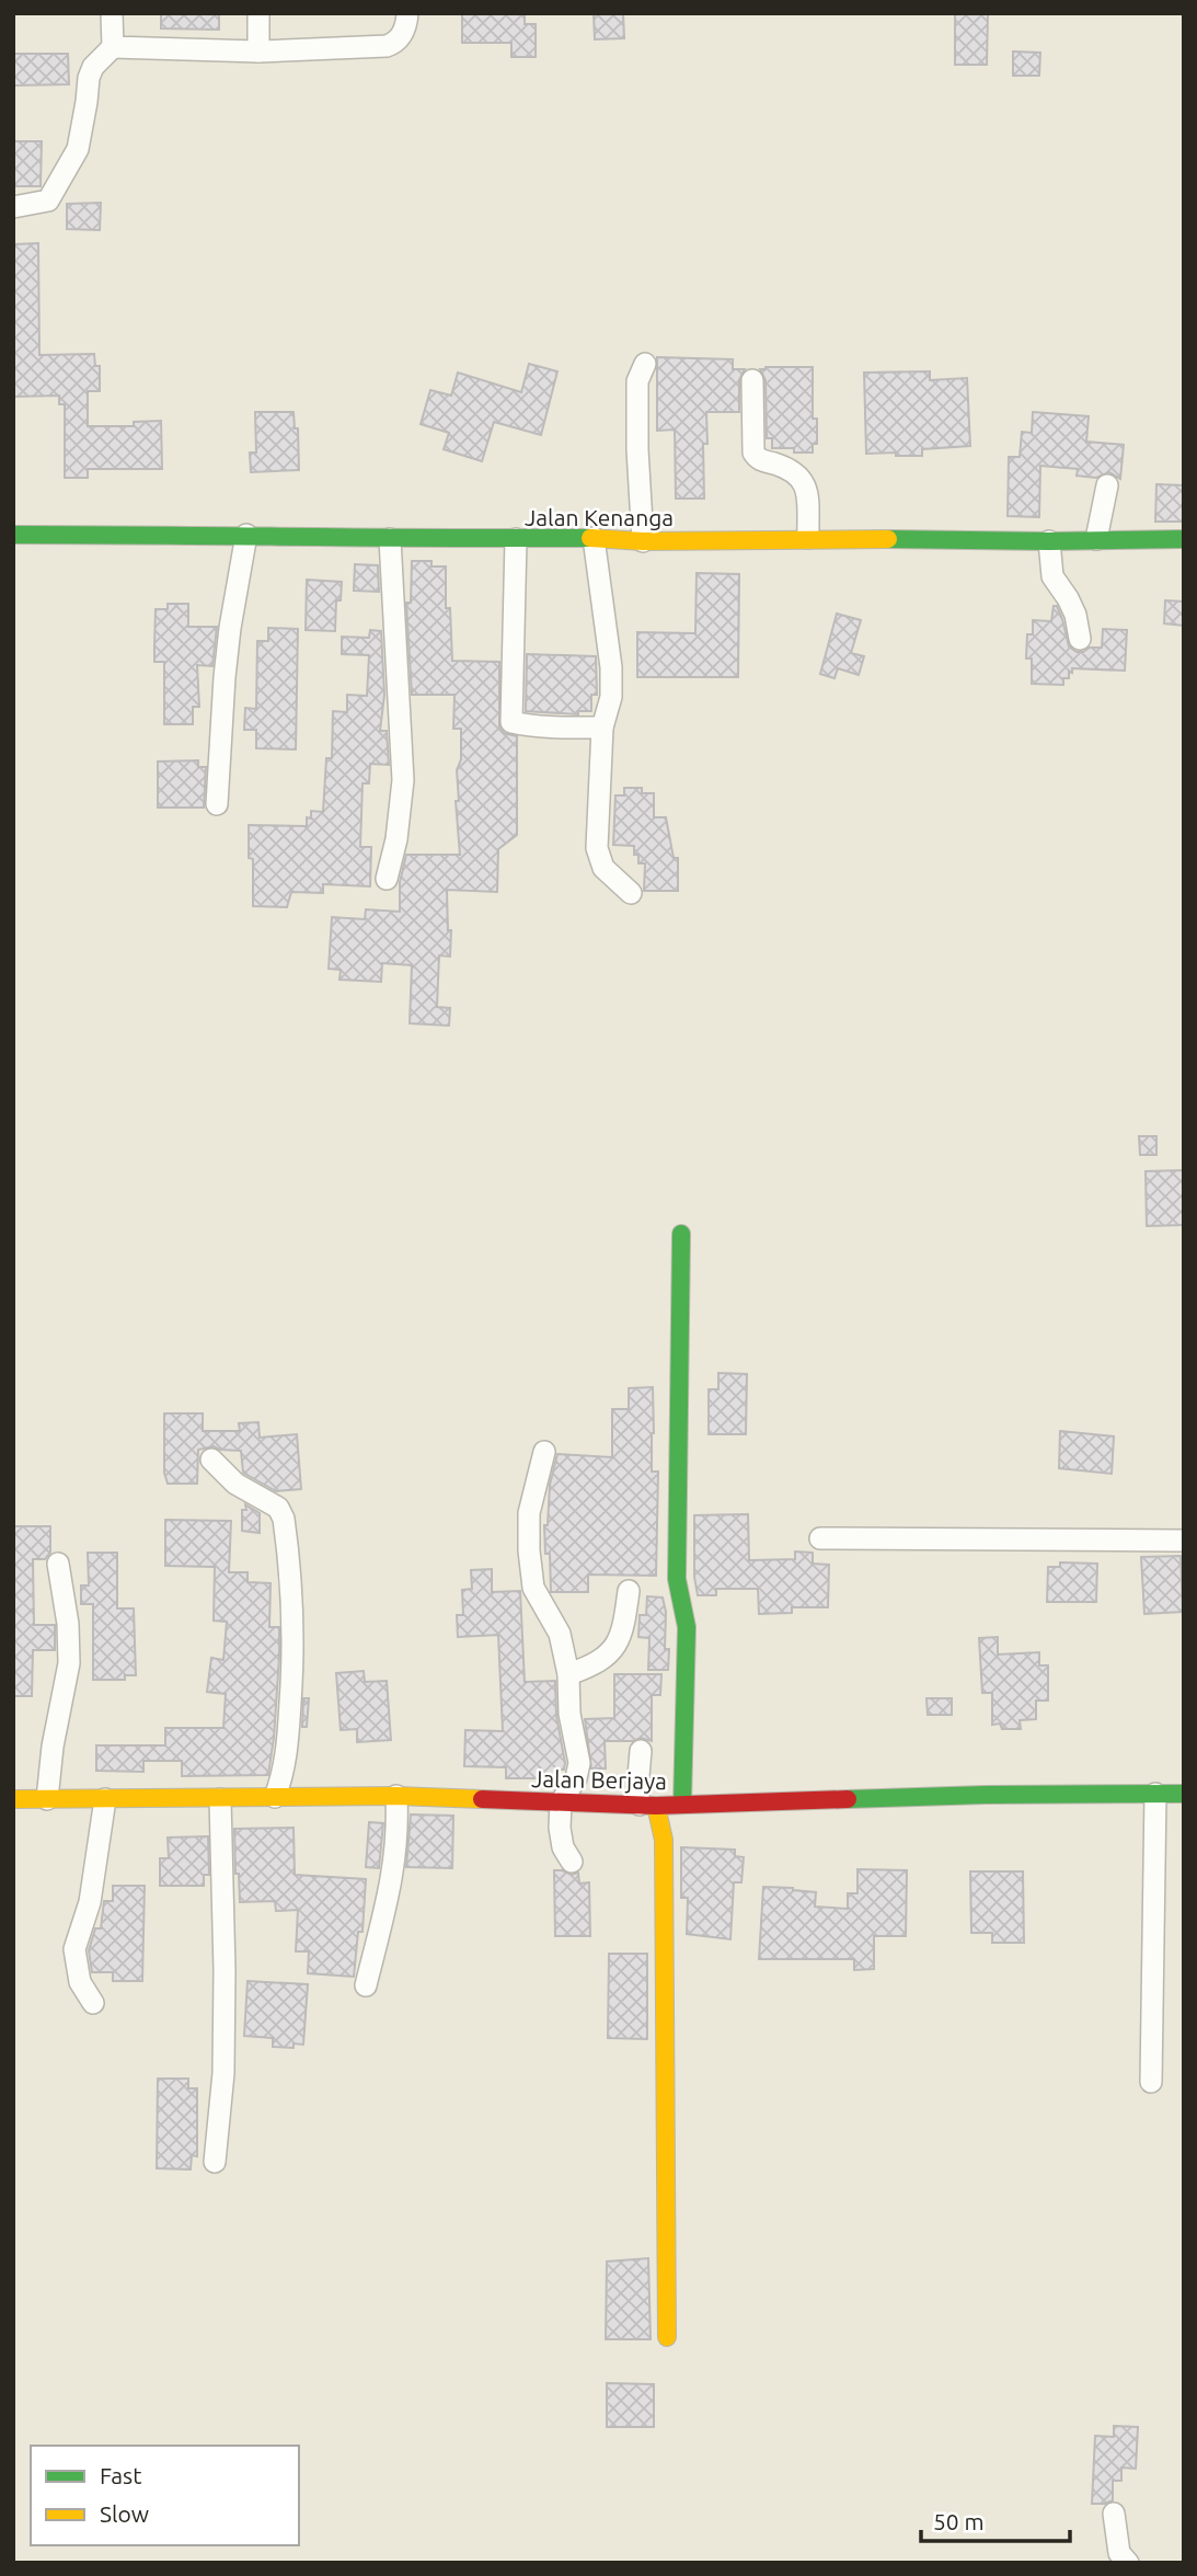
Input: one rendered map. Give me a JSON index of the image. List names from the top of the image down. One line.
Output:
{"streets":{"street":["Jalan Kenanga","Jalan Berjaya"]},"legend":["Fast","Slow"],"scale_bar":"50 m"}
